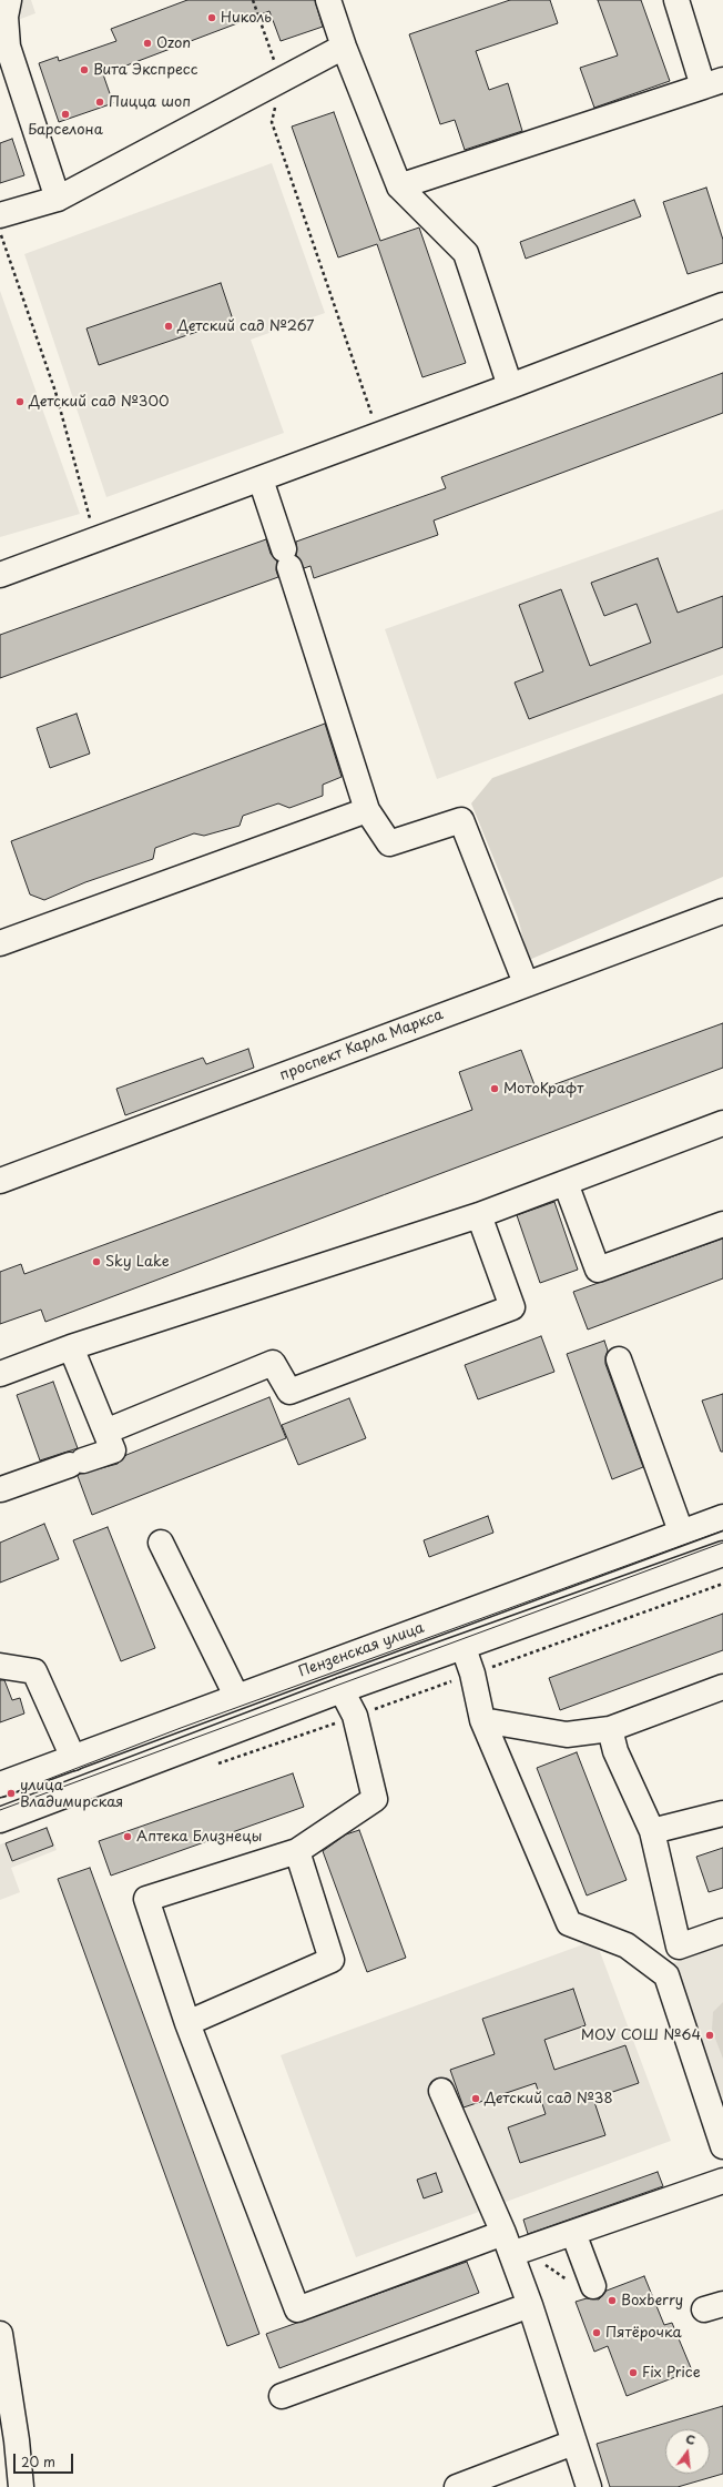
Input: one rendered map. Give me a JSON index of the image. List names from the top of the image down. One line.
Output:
{"streets":{"main road":["проспект Карла Маркса","Пензенская улица"]},"places":["Николь","Ozon","Вита Экспресс","Пицца шоп","Барселона","Детский сад №267","Детский сад №300","МотоКрафт","Sky Lake","улица Владимирская","Аптека Близнецы","МОУ СОШ №64","Детский сад №38","Boxberry","Пятёрочка","Fix Price"],"scale_bar":"20 m","north":"top"}
